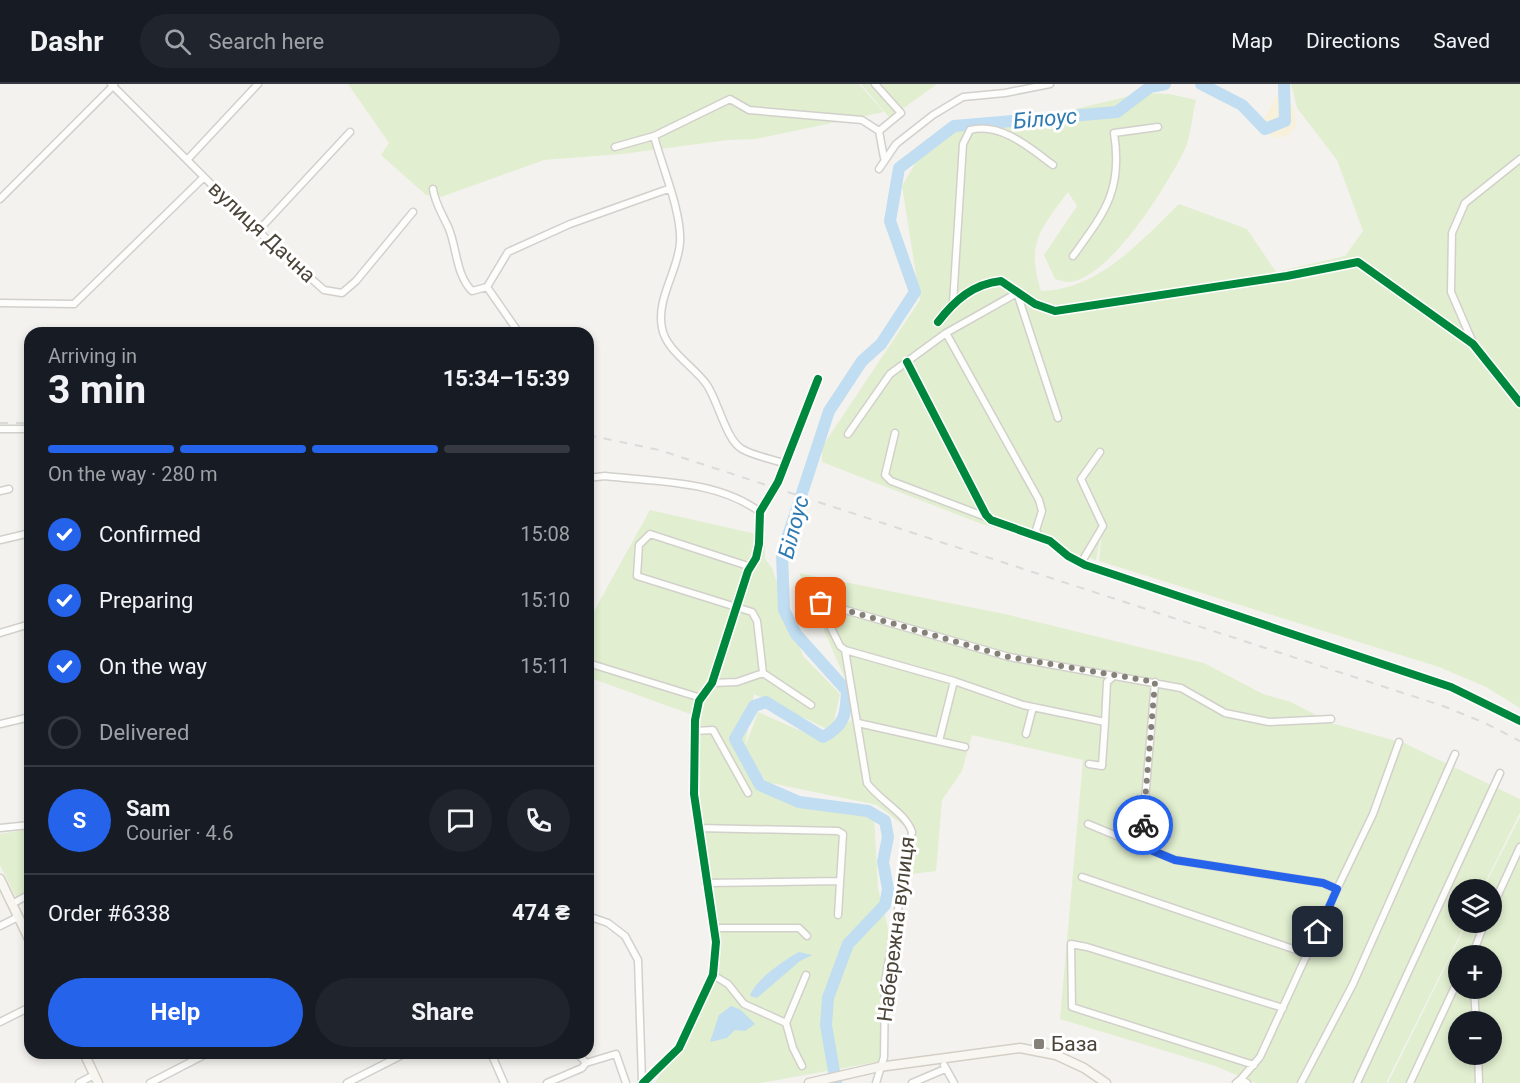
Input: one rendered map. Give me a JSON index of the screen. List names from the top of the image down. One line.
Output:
{"streets":{"street":["вулиця Дачна","Набережна вулиця"]},"water":["Білоус"],"places":{"transit":["База"]},"page":{"header":"Dashr","search":"Search here","nav":["Map","Directions","Saved"],"heading":["3 min","Arriving in","15:34–15:39"],"panel":["Sam","Courier · 4.6","Order #6338","474 ₴"],"bar":"On the way · 280 m","list":[["Confirmed","15:08"],["Preparing","15:10"],["On the way","15:11"],"Delivered"],"round":"S","map_buttons":["+","−"],"buttons":["Help","Share"]}}
